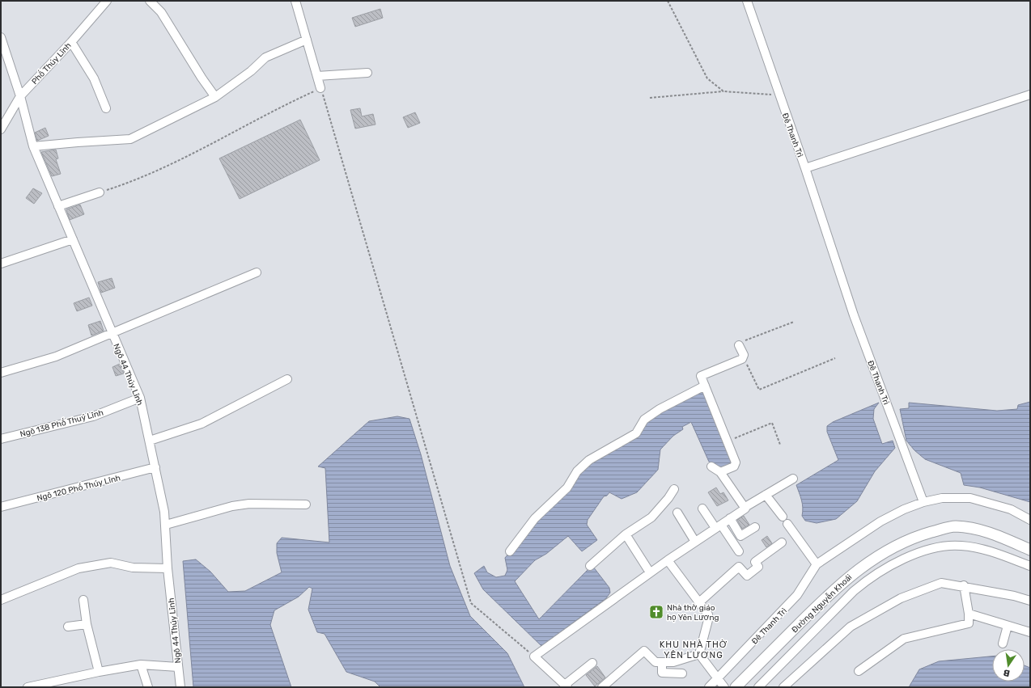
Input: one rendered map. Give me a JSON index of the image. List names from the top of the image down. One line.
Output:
{"streets":{"main road":["Đường Nguyễn Khoái"],"street":["Phố Thúy Lĩnh","Đê Thanh Trì","Ngõ 44 Thúy Lĩnh","Ngõ 138 Phố Thuý Lĩnh","Ngõ 120 Phố Thúy Lĩnh"]},"crossings":[["Phố Thúy Lĩnh","Ngõ 44 Thúy Lĩnh"],["Ngõ 44 Thúy Lĩnh","Ngõ 138 Phố Thuý Lĩnh"],["Ngõ 44 Thúy Lĩnh","Ngõ 120 Phố Thúy Lĩnh"]],"districts":["KHU NHÀ THỜ YÊN LƯƠNG"],"places":{"church":["Nhà thờ giáo họ Yên Lương"]},"north":"bottom"}
